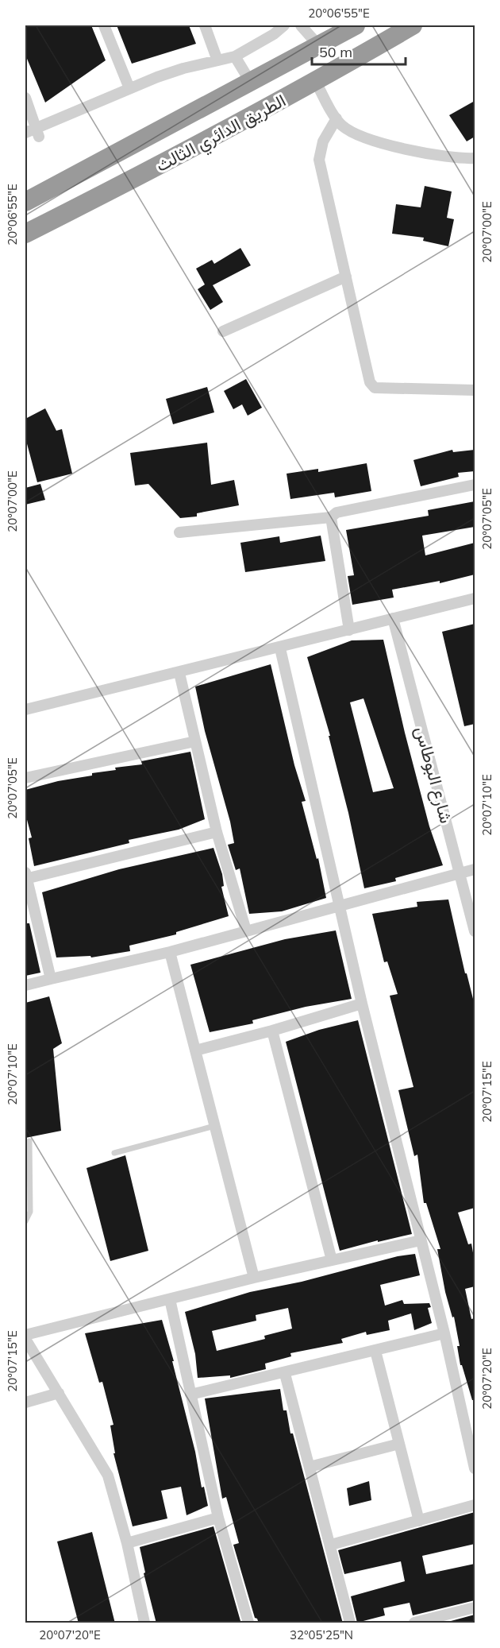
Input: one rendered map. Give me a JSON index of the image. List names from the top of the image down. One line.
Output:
{"streets":{"highway":["الطريق الدائري الثالث"],"street":["شارع البوطاس"]},"scale_bar":"50 m","coordinates":["20°06'55\"E","20°07'00\"E","20°07'05\"E","20°07'10\"E","20°07'15\"E","20°07'20\"E","32°05'25\"N"]}
